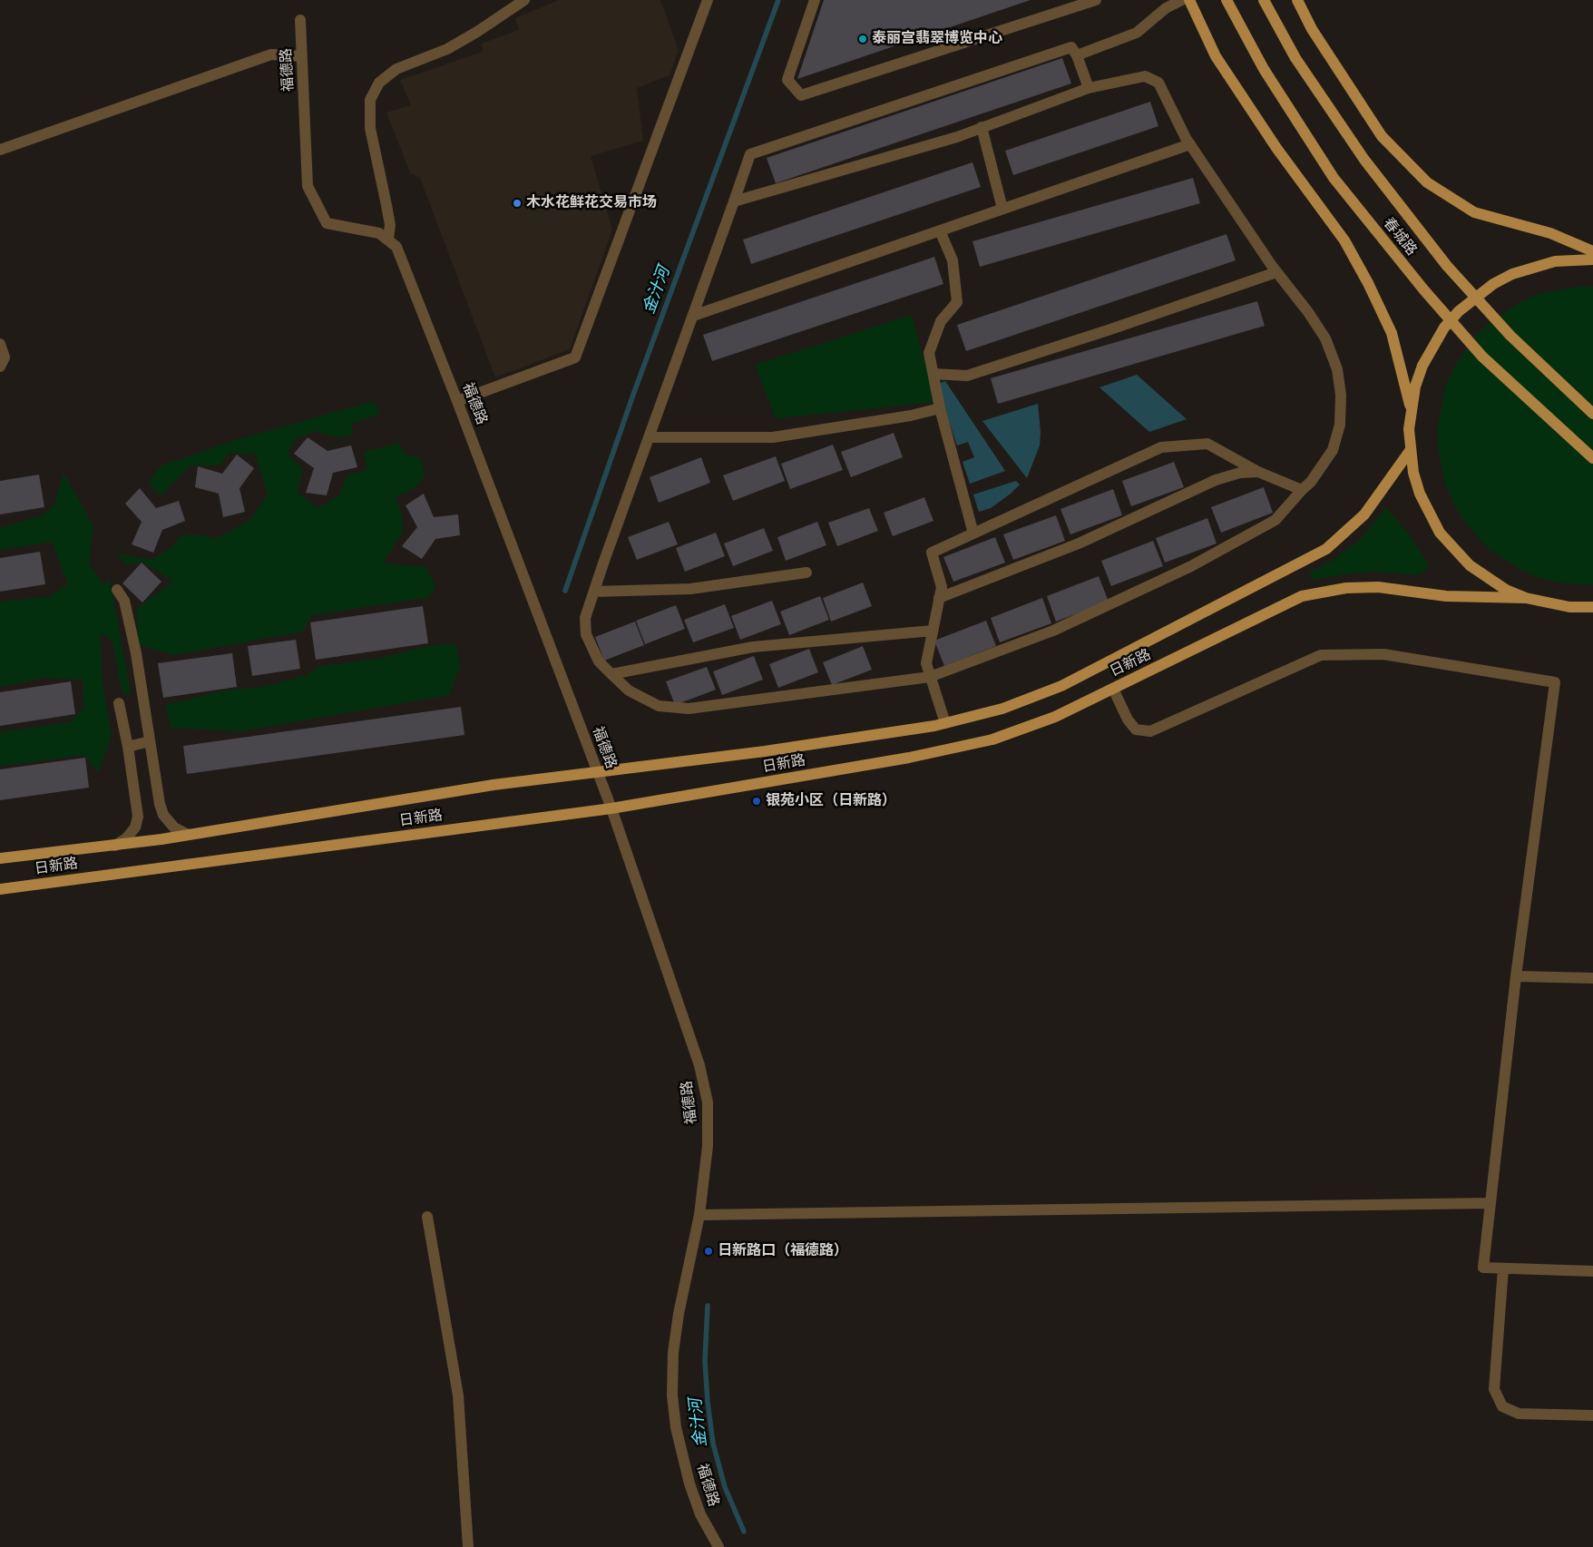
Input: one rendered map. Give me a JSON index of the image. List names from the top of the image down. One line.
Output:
{"streets":{"main road":["春城路","日新路"],"street":["福德路"]},"crossings":[["福德路","日新路"]],"water":["金汁河"],"places":["泰丽宫翡翠博览中心","木水花鲜花交易市场","银苑小区（日新路）","日新路口（福德路）"]}
